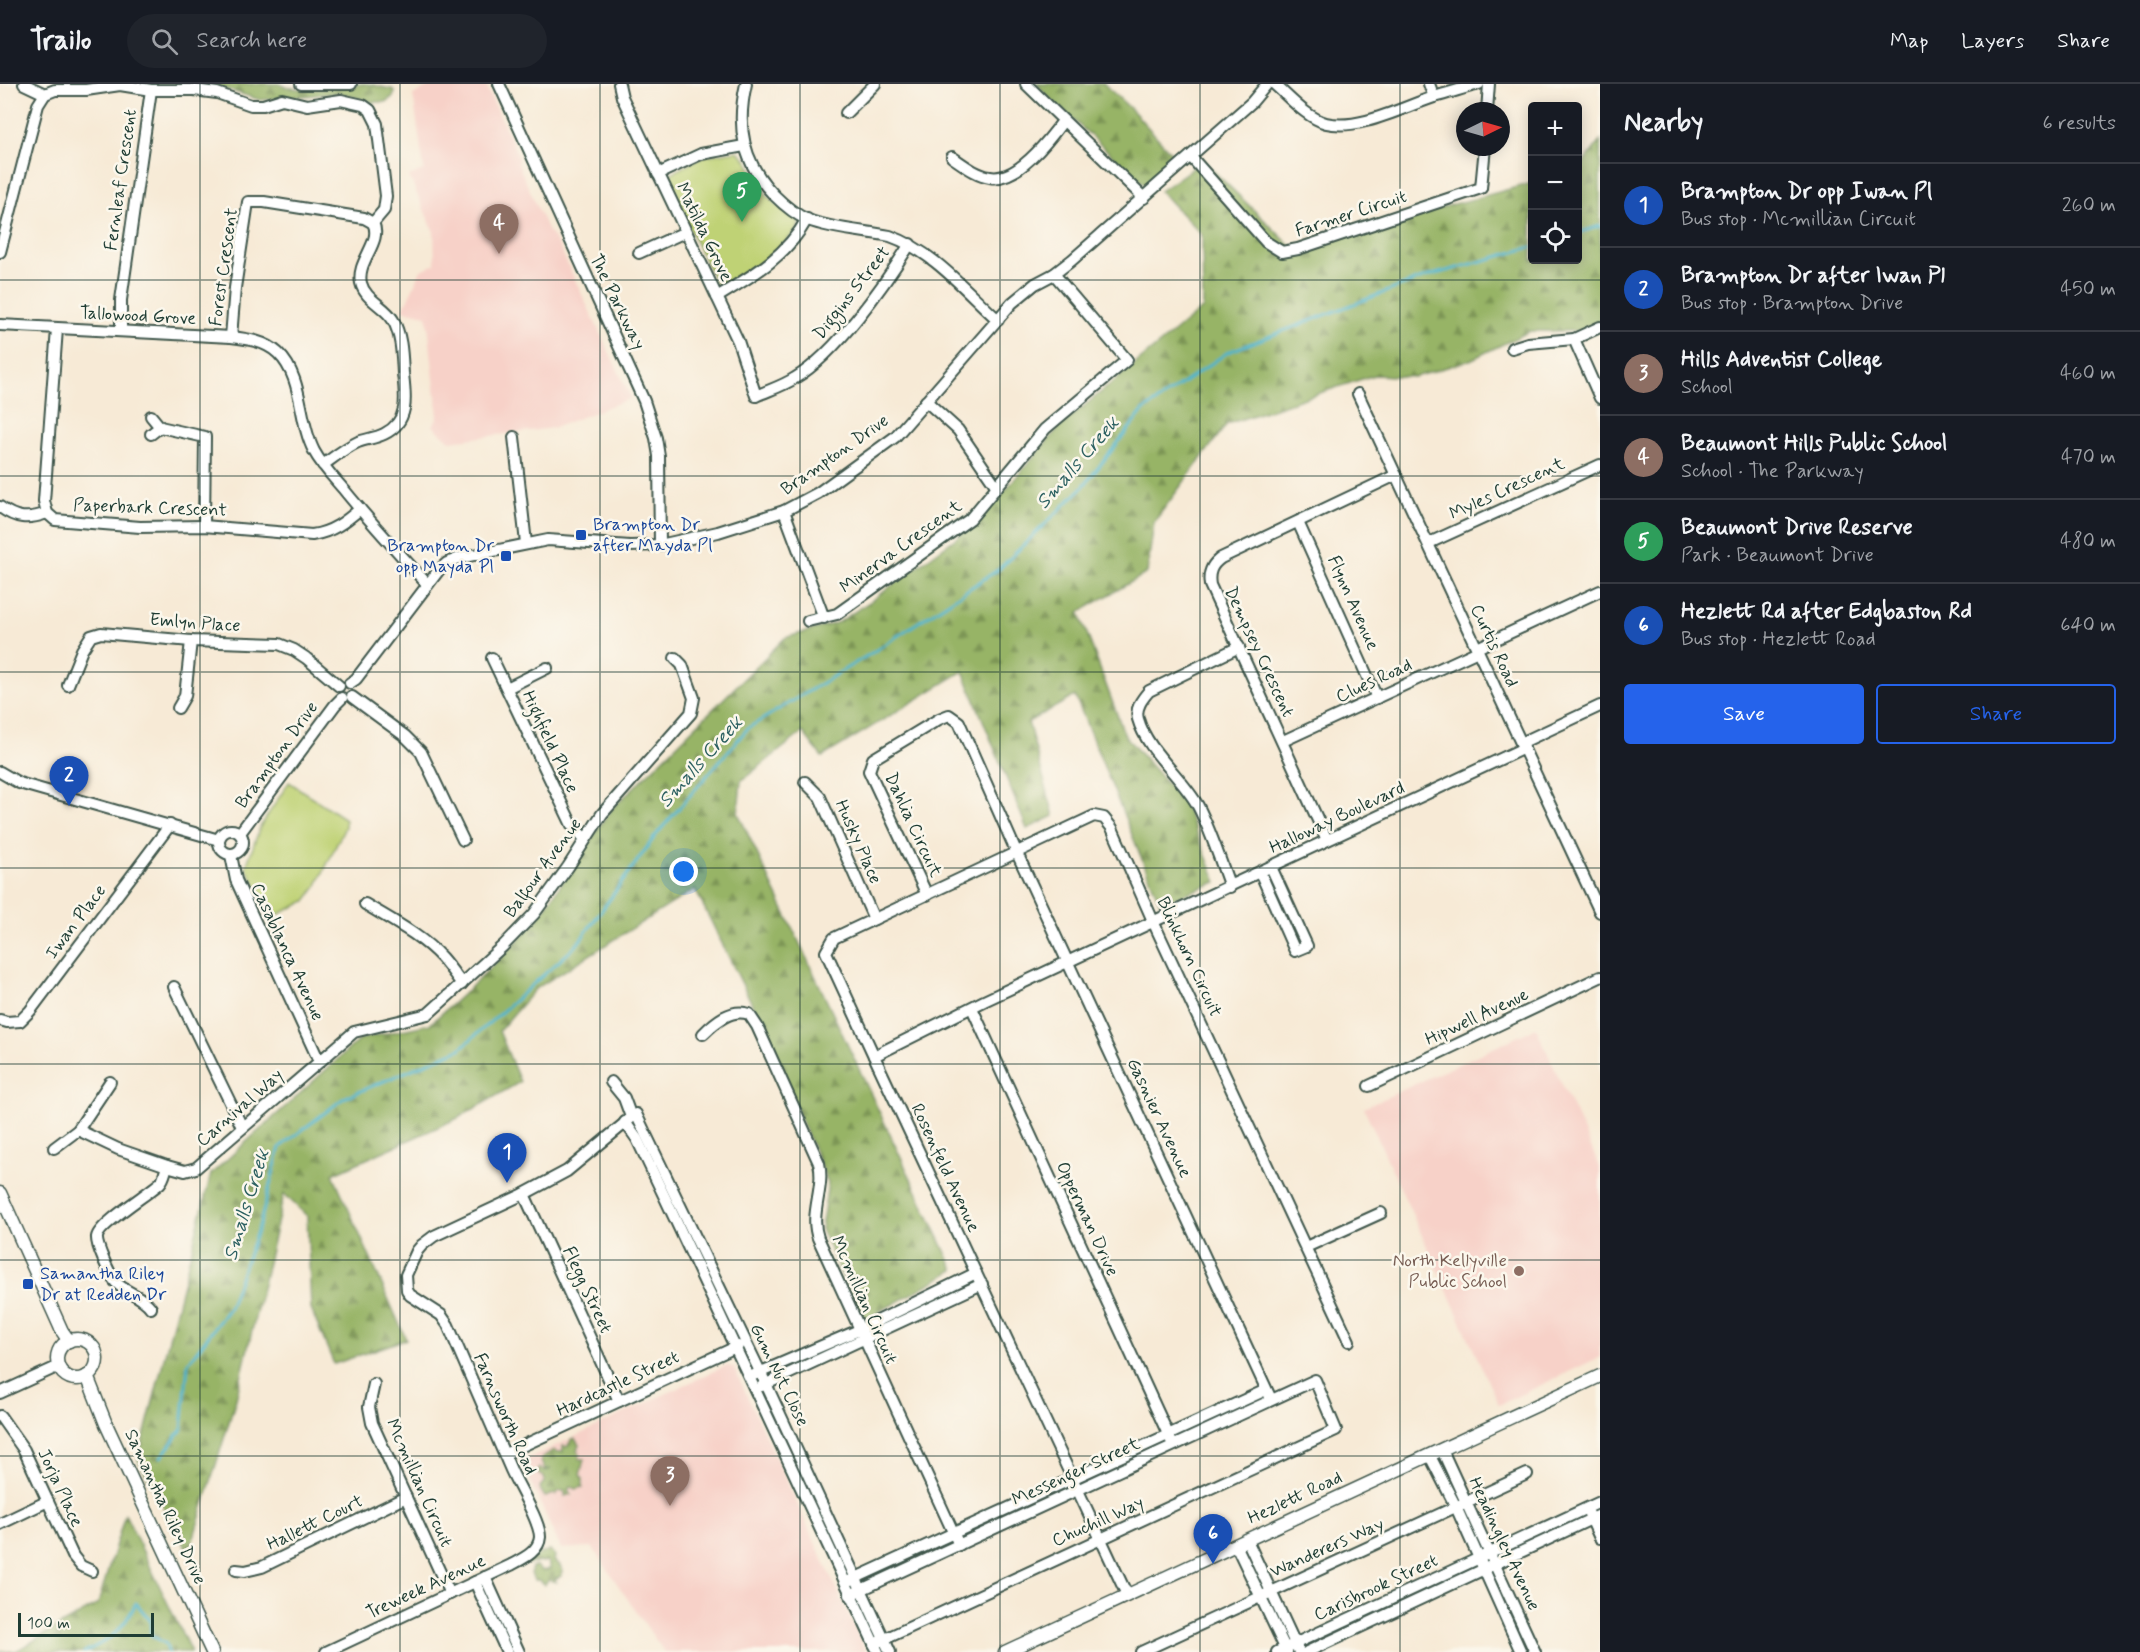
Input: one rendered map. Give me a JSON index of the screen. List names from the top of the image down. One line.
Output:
{"streets":{"main road":["Hezlett Road","Samantha Riley Drive"],"street":["Fernleaf Crescent","Farmer Circuit","Matilda Grove","Forest Crescent","Diggins Street","The Parkway","Tallowood Grove","Brampton Drive","Myles Crescent","Paperbark Crescent","Minerva Crescent","Flynn Avenue","Emlyn Place","Curtis Road","Dempsey Crescent","Clues Road","Highfield Place","Halloway Boulevard","Dahlia Circuit","Husky Place","Balfour Avenue","Iwan Place","Casablanca Avenue","Blinkhorn Circuit","Hipwell Avenue","Carnival Way","Gasnier Avenue","Rosenfeld Avenue","Opperman Drive","Flegg Street","Mcmillian Circuit","Gum Nut Close","Hardcastle Street","Farnsworth Road","Messenger Street","Jorja Place","Chuchill Way","Hallett Court","Headingley Avenue","Wanderers Way","Treweek Avenue","Carisbrook Street"]},"crossings":[["Fernleaf Crescent","Tallowood Grove"],["Farmer Circuit","Brampton Drive"],["Matilda Grove","Diggins Street"],["Forest Crescent","Tallowood Grove"],["The Parkway","Brampton Drive"],["Tallowood Grove","Brampton Drive"],["Tallowood Grove","Paperbark Crescent"],["Brampton Drive","Minerva Crescent"],["Brampton Drive","Emlyn Place"],["Brampton Drive","Casablanca Avenue"],["Myles Crescent","Curtis Road"],["Flynn Avenue","Dempsey Crescent"],["Flynn Avenue","Clues Road"],["Curtis Road","Dempsey Crescent"],["Curtis Road","Clues Road"],["Curtis Road","Halloway Boulevard"],["Dempsey Crescent","Clues Road"],["Dempsey Crescent","Halloway Boulevard"],["Highfield Place","Balfour Avenue"],["Halloway Boulevard","Blinkhorn Circuit"],["Halloway Boulevard","Gasnier Avenue"],["Dahlia Circuit","Blinkhorn Circuit"],["Dahlia Circuit","Gasnier Avenue"],["Husky Place","Blinkhorn Circuit"],["Husky Place","Rosenfeld Avenue"],["Balfour Avenue","Casablanca Avenue"],["Balfour Avenue","Carnival Way"],["Casablanca Avenue","Carnival Way"],["Blinkhorn Circuit","Gasnier Avenue"],["Blinkhorn Circuit","Rosenfeld Avenue"],["Gasnier Avenue","Messenger Street"],["Rosenfeld Avenue","Messenger Street"],["Rosenfeld Avenue","Hezlett Road"],["Rosenfeld Avenue","Chuchill Way"],["Opperman Drive","Messenger Street"],["Flegg Street","Hardcastle Street"],["Flegg Street","Farnsworth Road"],["Mcmillian Circuit","Messenger Street"],["Mcmillian Circuit","Hallett Court"],["Mcmillian Circuit","Treweek Avenue"],["Gum Nut Close","Hardcastle Street"],["Gum Nut Close","Messenger Street"],["Gum Nut Close","Chuchill Way"],["Hardcastle Street","Farnsworth Road"],["Farnsworth Road","Treweek Avenue"],["Messenger Street","Chuchill Way"],["Hezlett Road","Headingley Avenue"],["Headingley Avenue","Wanderers Way"],["Headingley Avenue","Carisbrook Street"]],"water":["Smalls Creek"],"places":{"transit":["Brampton Dr after Mayda Pl","Brampton Dr opp Mayda Pl","Samantha Riley Dr at Redden Dr"],"other":["North Kellyville Public School"]},"scale_bar":"100 m","north":"right","page":{"header":"Trailo","search":"Search here","nav":["Map","Layers","Share"],"heading":["Nearby","6 results"],"map_buttons":["+","−"],"list":[{"mark":"1","name":"Brampton Dr opp Iwan Pl","note":"Bus stop · Mcmillian Circuit","value":"260 m"},{"mark":"2","name":"Brampton Dr after Iwan Pl","note":"Bus stop · Brampton Drive","value":"450 m"},{"mark":"3","name":"Hills Adventist College","note":"School","value":"460 m"},{"mark":"4","name":"Beaumont Hills Public School","note":"School · The Parkway","value":"470 m"},{"mark":"5","name":"Beaumont Drive Reserve","note":"Park · Beaumont Drive","value":"480 m"},{"mark":"6","name":"Hezlett Rd after Edgbaston Rd","note":"Bus stop · Hezlett Road","value":"640 m"}],"pins":["5","4","2","1","3","6"],"buttons":["Save","Share"],"scale":"100 m"}}
